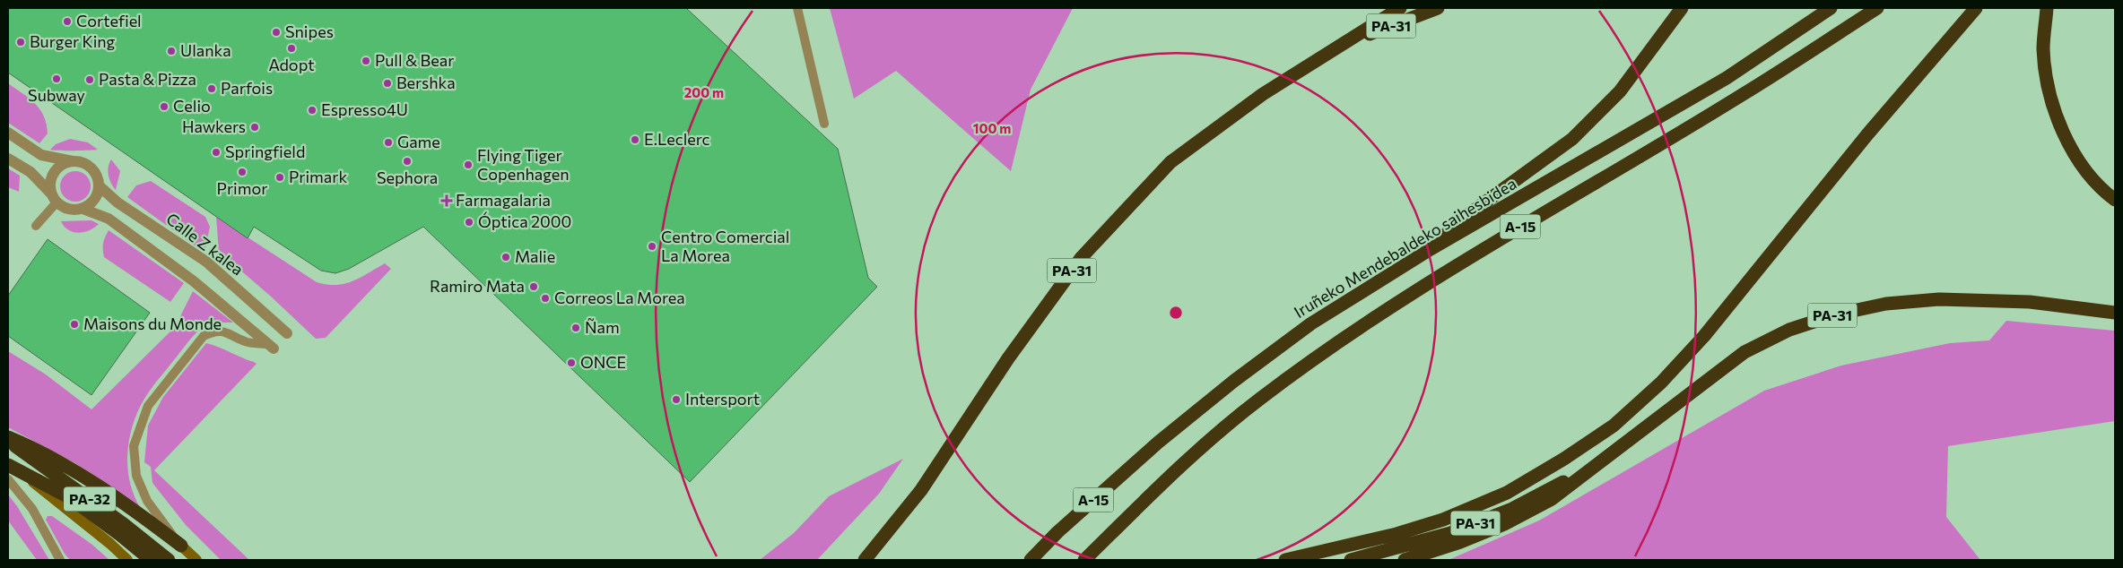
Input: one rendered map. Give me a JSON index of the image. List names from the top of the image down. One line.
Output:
{"streets":{"highway":["PA-31","A-15","Iruñeko Mendebaldeko saihesbidea","PA-32"],"street":["Calle Z kalea"]},"places":{"other":["Cortefiel","Snipes","Burger King","Adopt","Ulanka","Pull & Bear","Subway","Pasta & Pizza","Bershka","Parfois","Celio","Espresso4U","Hawkers","E.Leclerc","Game","Springfield","Sephora","Flying Tiger Copenhagen","Primor","Primark","Óptica 2000","Centro Comercial La Morea","Malie","Ramiro Mata","Correos La Morea","Maisons du Monde","Ñam","ONCE","Intersport"],"health":["Farmagalaria"]},"rings":["200 m","100 m"]}
